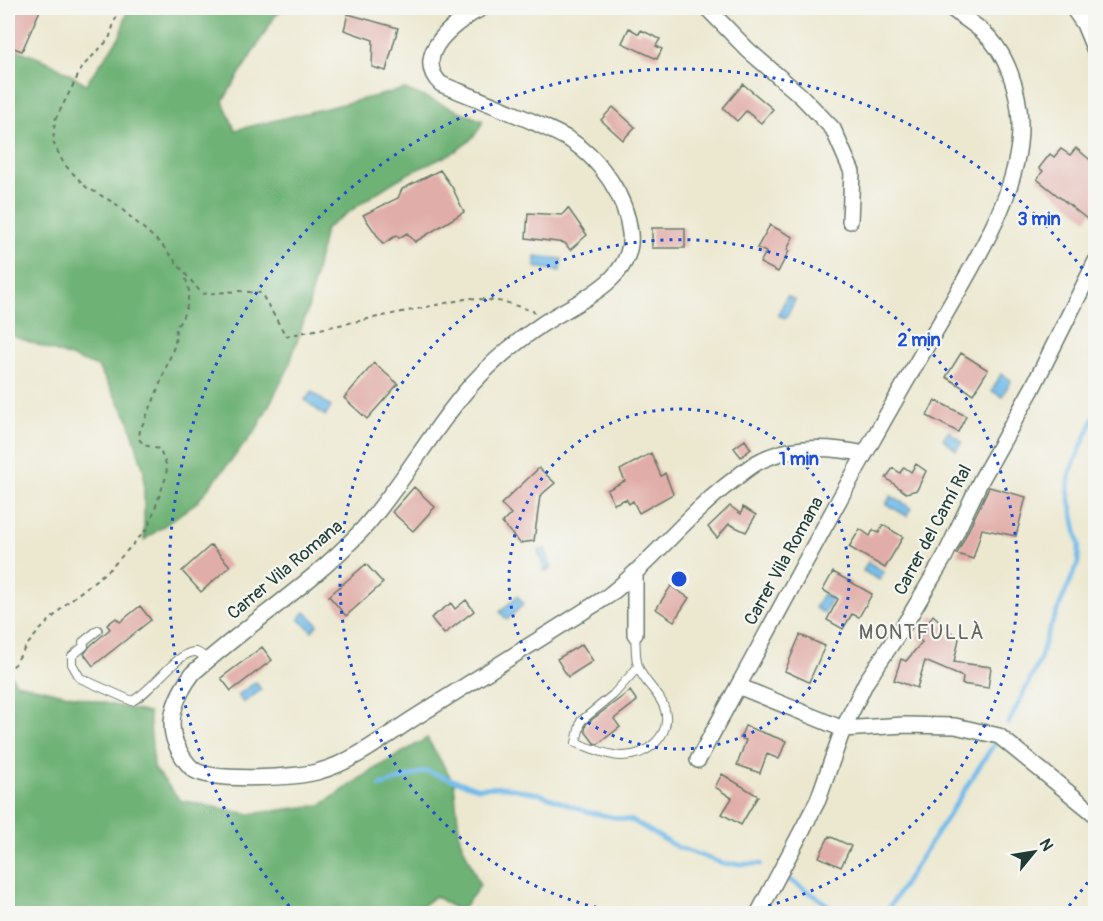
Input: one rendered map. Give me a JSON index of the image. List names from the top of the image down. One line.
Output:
{"streets":{"street":["Carrer del Camí Ral","Carrer Vila Romana"]},"districts":["MONTFULLÀ"],"north":"top right","rings":["3 min","2 min","1 min"]}
